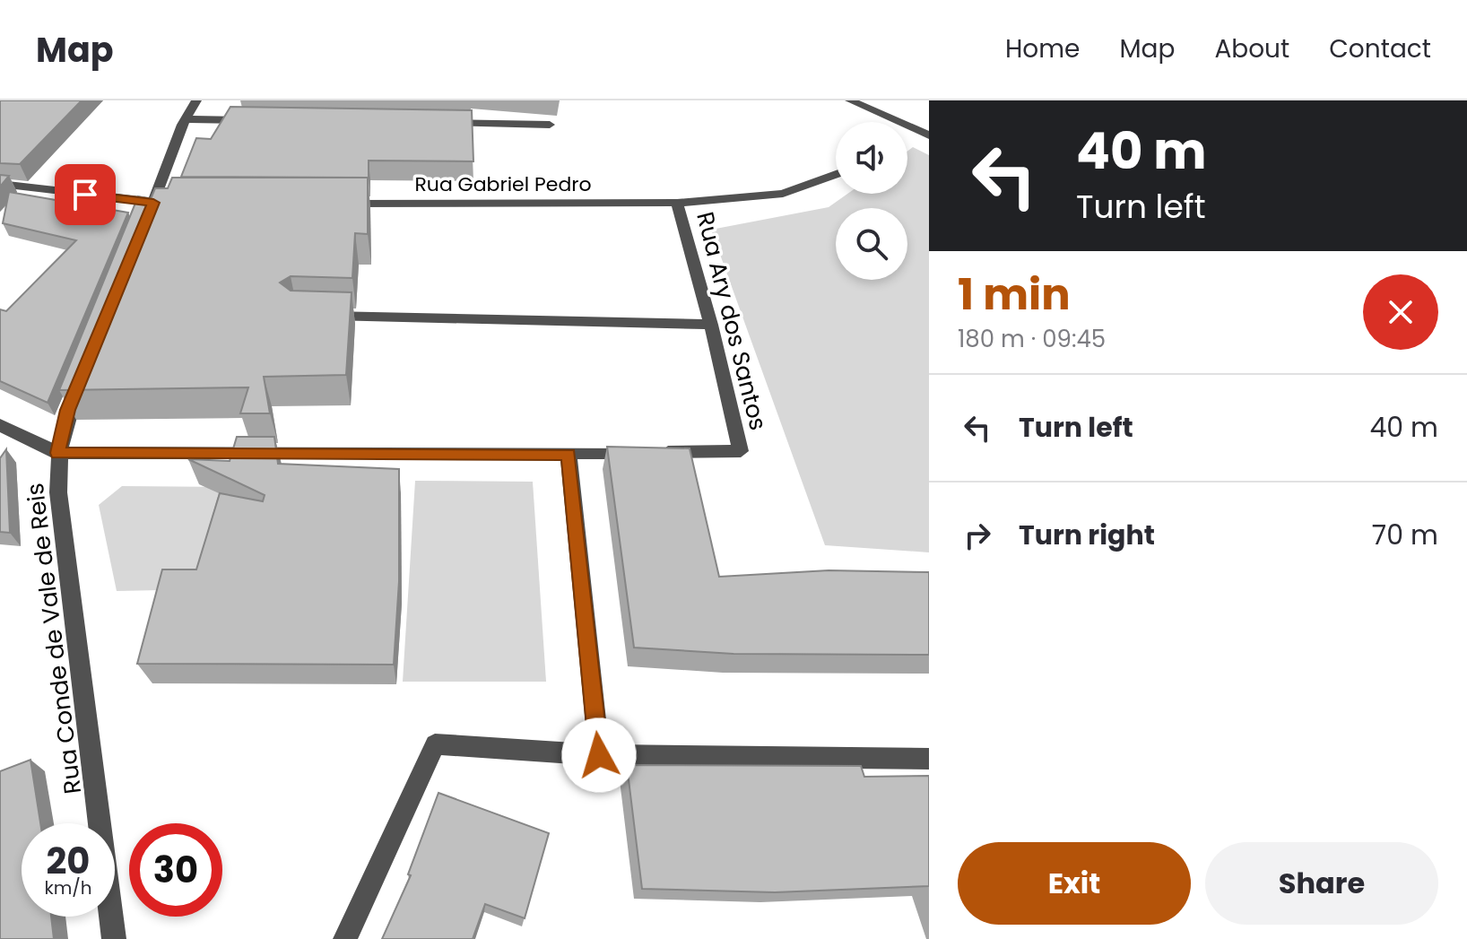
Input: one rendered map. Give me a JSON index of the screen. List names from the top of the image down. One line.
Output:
{"streets":{"street":["Rua Gabriel Pedro","Rua Ary dos Santos","Rua Conde de Vale de Reis"]},"crossings":[["Rua Gabriel Pedro","Rua Ary dos Santos"]],"page":{"header":"Map","nav":["Home","Map","About","Contact"],"turn":["40 m","Turn left"],"heading":["1 min","180 m · 09:45"],"list":[{"name":"Turn left","value":"40 m"},{"name":"Turn right","value":"70 m"}],"speed":"20 km/h","limit":"30","buttons":["Exit","Share"]}}
